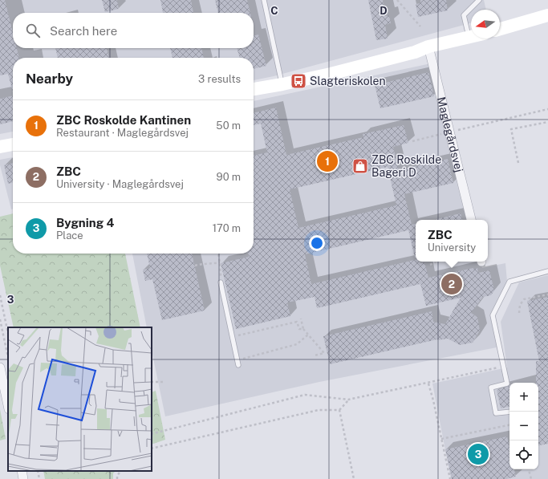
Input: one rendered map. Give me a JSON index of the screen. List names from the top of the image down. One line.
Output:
{"streets":{"street":["Maglegårdsvej"]},"places":{"bus stop":["Slagteriskolen"],"shop":["ZBC Roskilde Bageri D"]},"north":"left","page":{"search":"Search here","heading":["Nearby","3 results"],"list":[{"mark":"1","name":"ZBC Roskolde Kantinen","note":"Restaurant · Maglegårdsvej","value":"50 m"},{"mark":"2","name":"ZBC","note":"University · Maglegårdsvej","value":"90 m"},{"mark":"3","name":"Bygning 4","note":"Place","value":"170 m"}],"pins":["1","2","3"],"popup":["ZBC","University"],"map_buttons":["+","−"]},"grid":{"columns":["C","D"],"rows":["3"]}}
